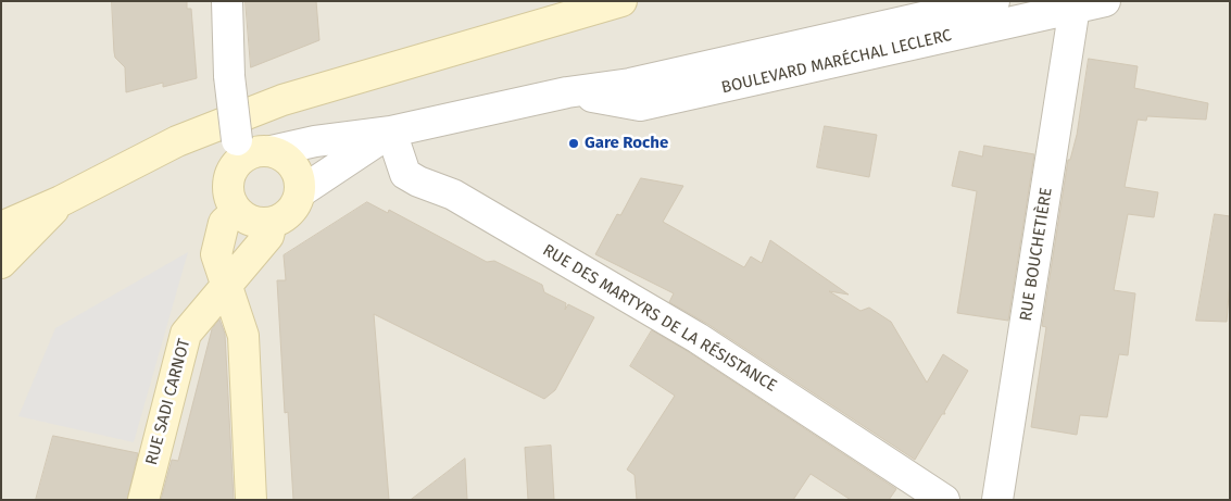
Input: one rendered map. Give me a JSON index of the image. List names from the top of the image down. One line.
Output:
{"streets":{"main road":["RUE SADI CARNOT"],"street":["BOULEVARD MARÉCHAL LECLERC","RUE BOUCHETIÈRE","RUE DES MARTYRS DE LA RÉSISTANCE"]},"crossings":[["BOULEVARD MARÉCHAL LECLERC","RUE BOUCHETIÈRE"],["BOULEVARD MARÉCHAL LECLERC","RUE DES MARTYRS DE LA RÉSISTANCE"],["BOULEVARD MARÉCHAL LECLERC","RUE SADI CARNOT"]],"places":["Gare Roche"]}
